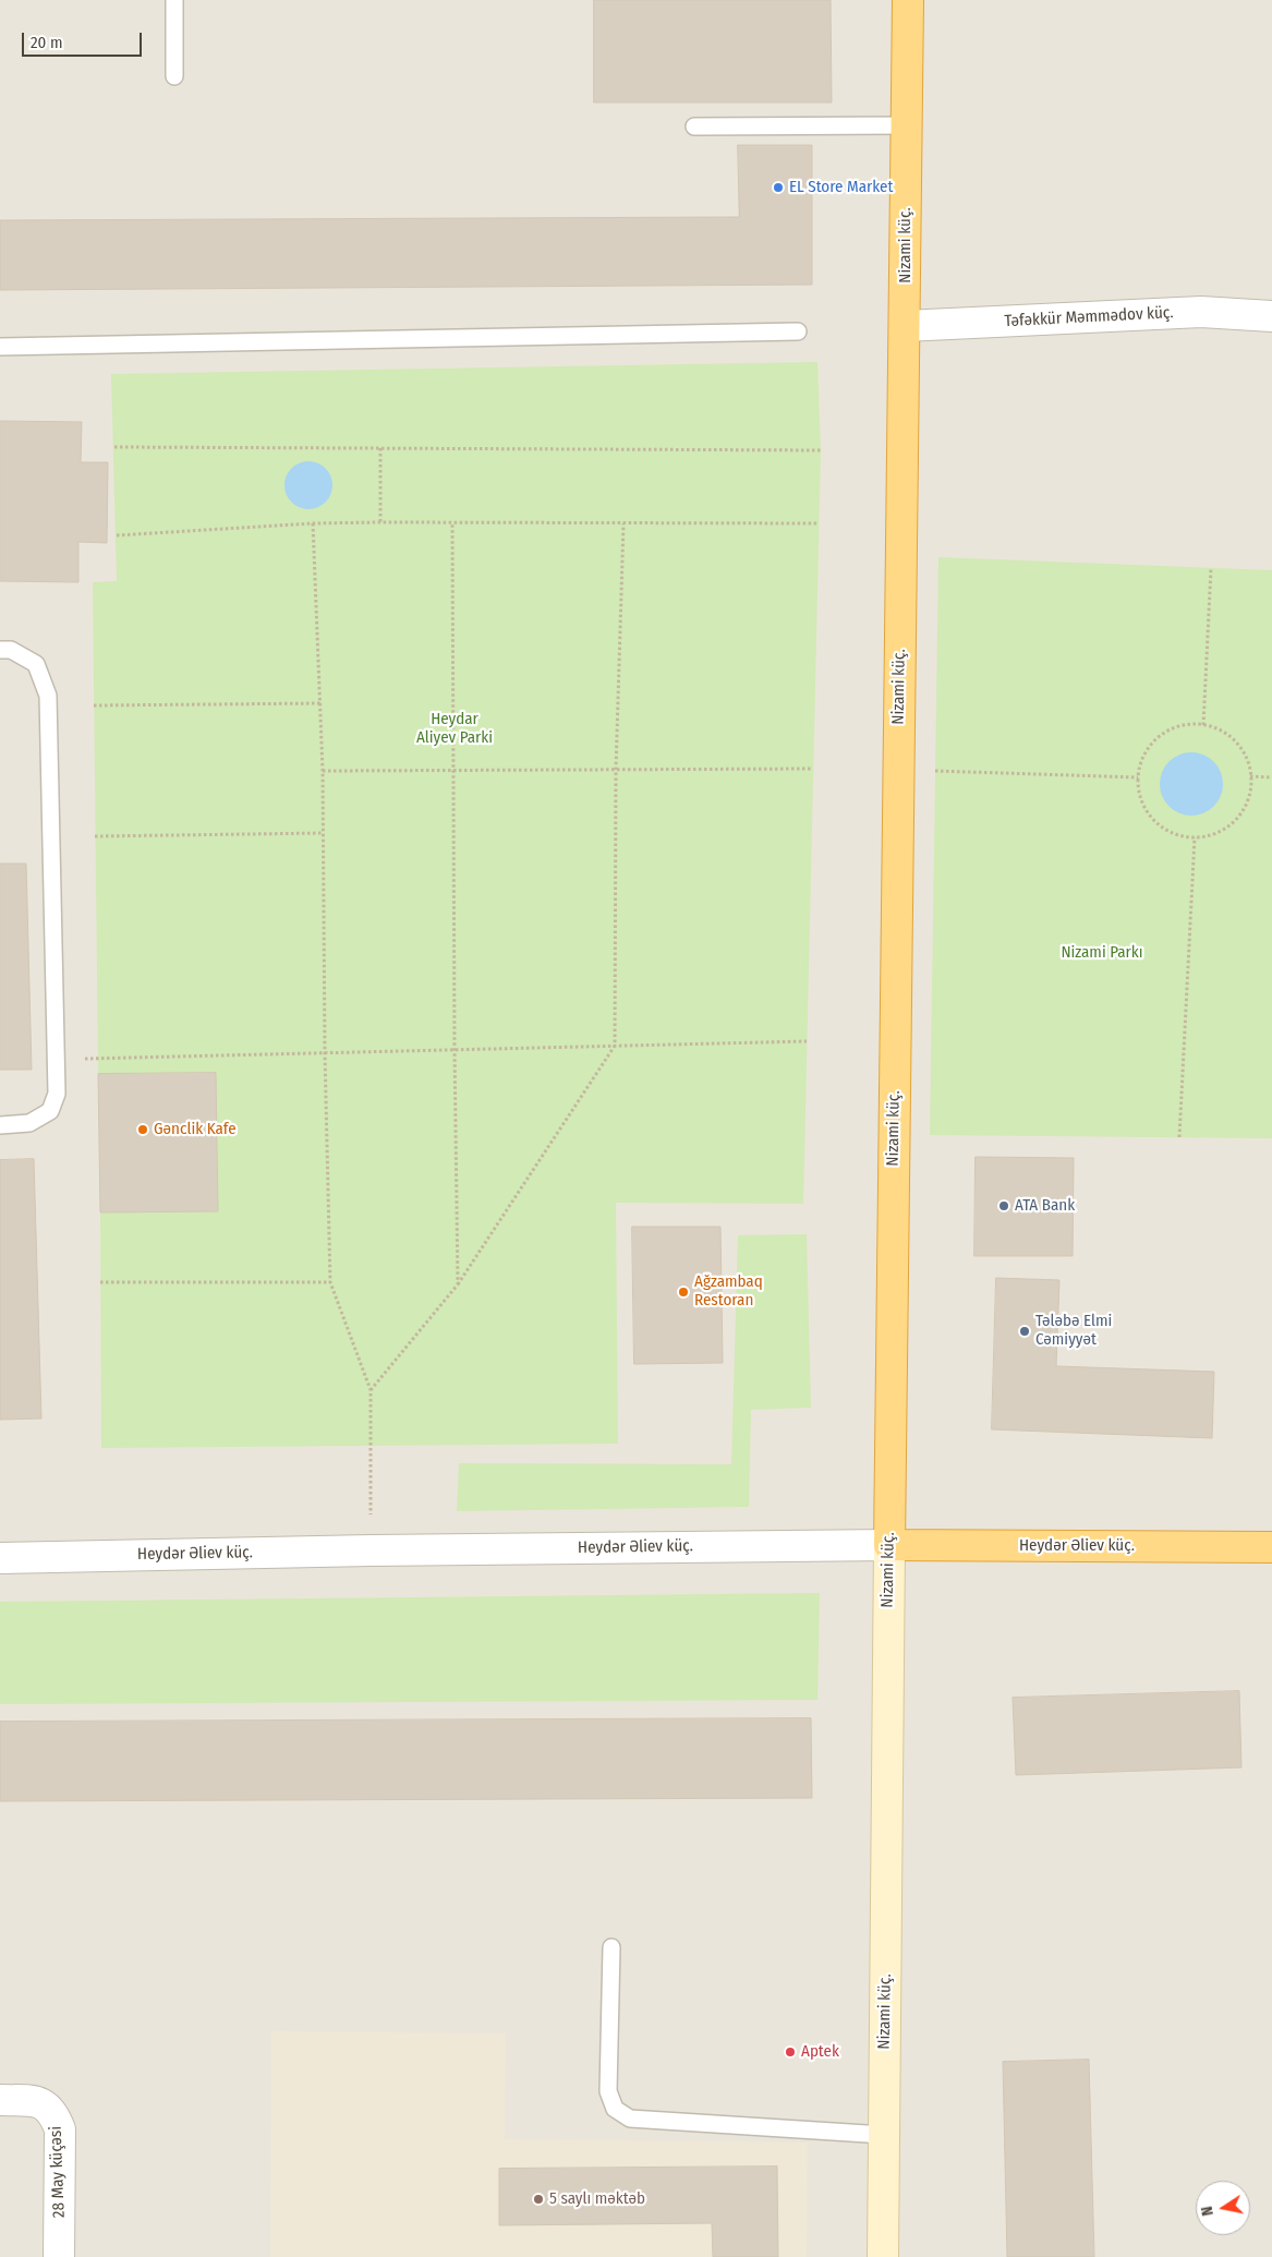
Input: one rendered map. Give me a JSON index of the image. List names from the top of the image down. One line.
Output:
{"streets":{"highway":["Nizami küç.","Heydər Əliev küç."],"street":["Təfəkkür Məmmədov küç.","28 May küçəsi"]},"crossings":[["Nizami küç.","Təfəkkür Məmmədov küç."],["Nizami küç.","Heydər Əliev küç."]],"parks":["Heydar Aliyev Parki","Nizami Parkı"],"places":["EL Store Market","Gənclik Kafe","ATA Bank","Ağzambaq Restoran","Tələbə Elmi Cəmiyyət","Aptek","5 saylı məktəb"],"scale_bar":"20 m","north":"left"}
